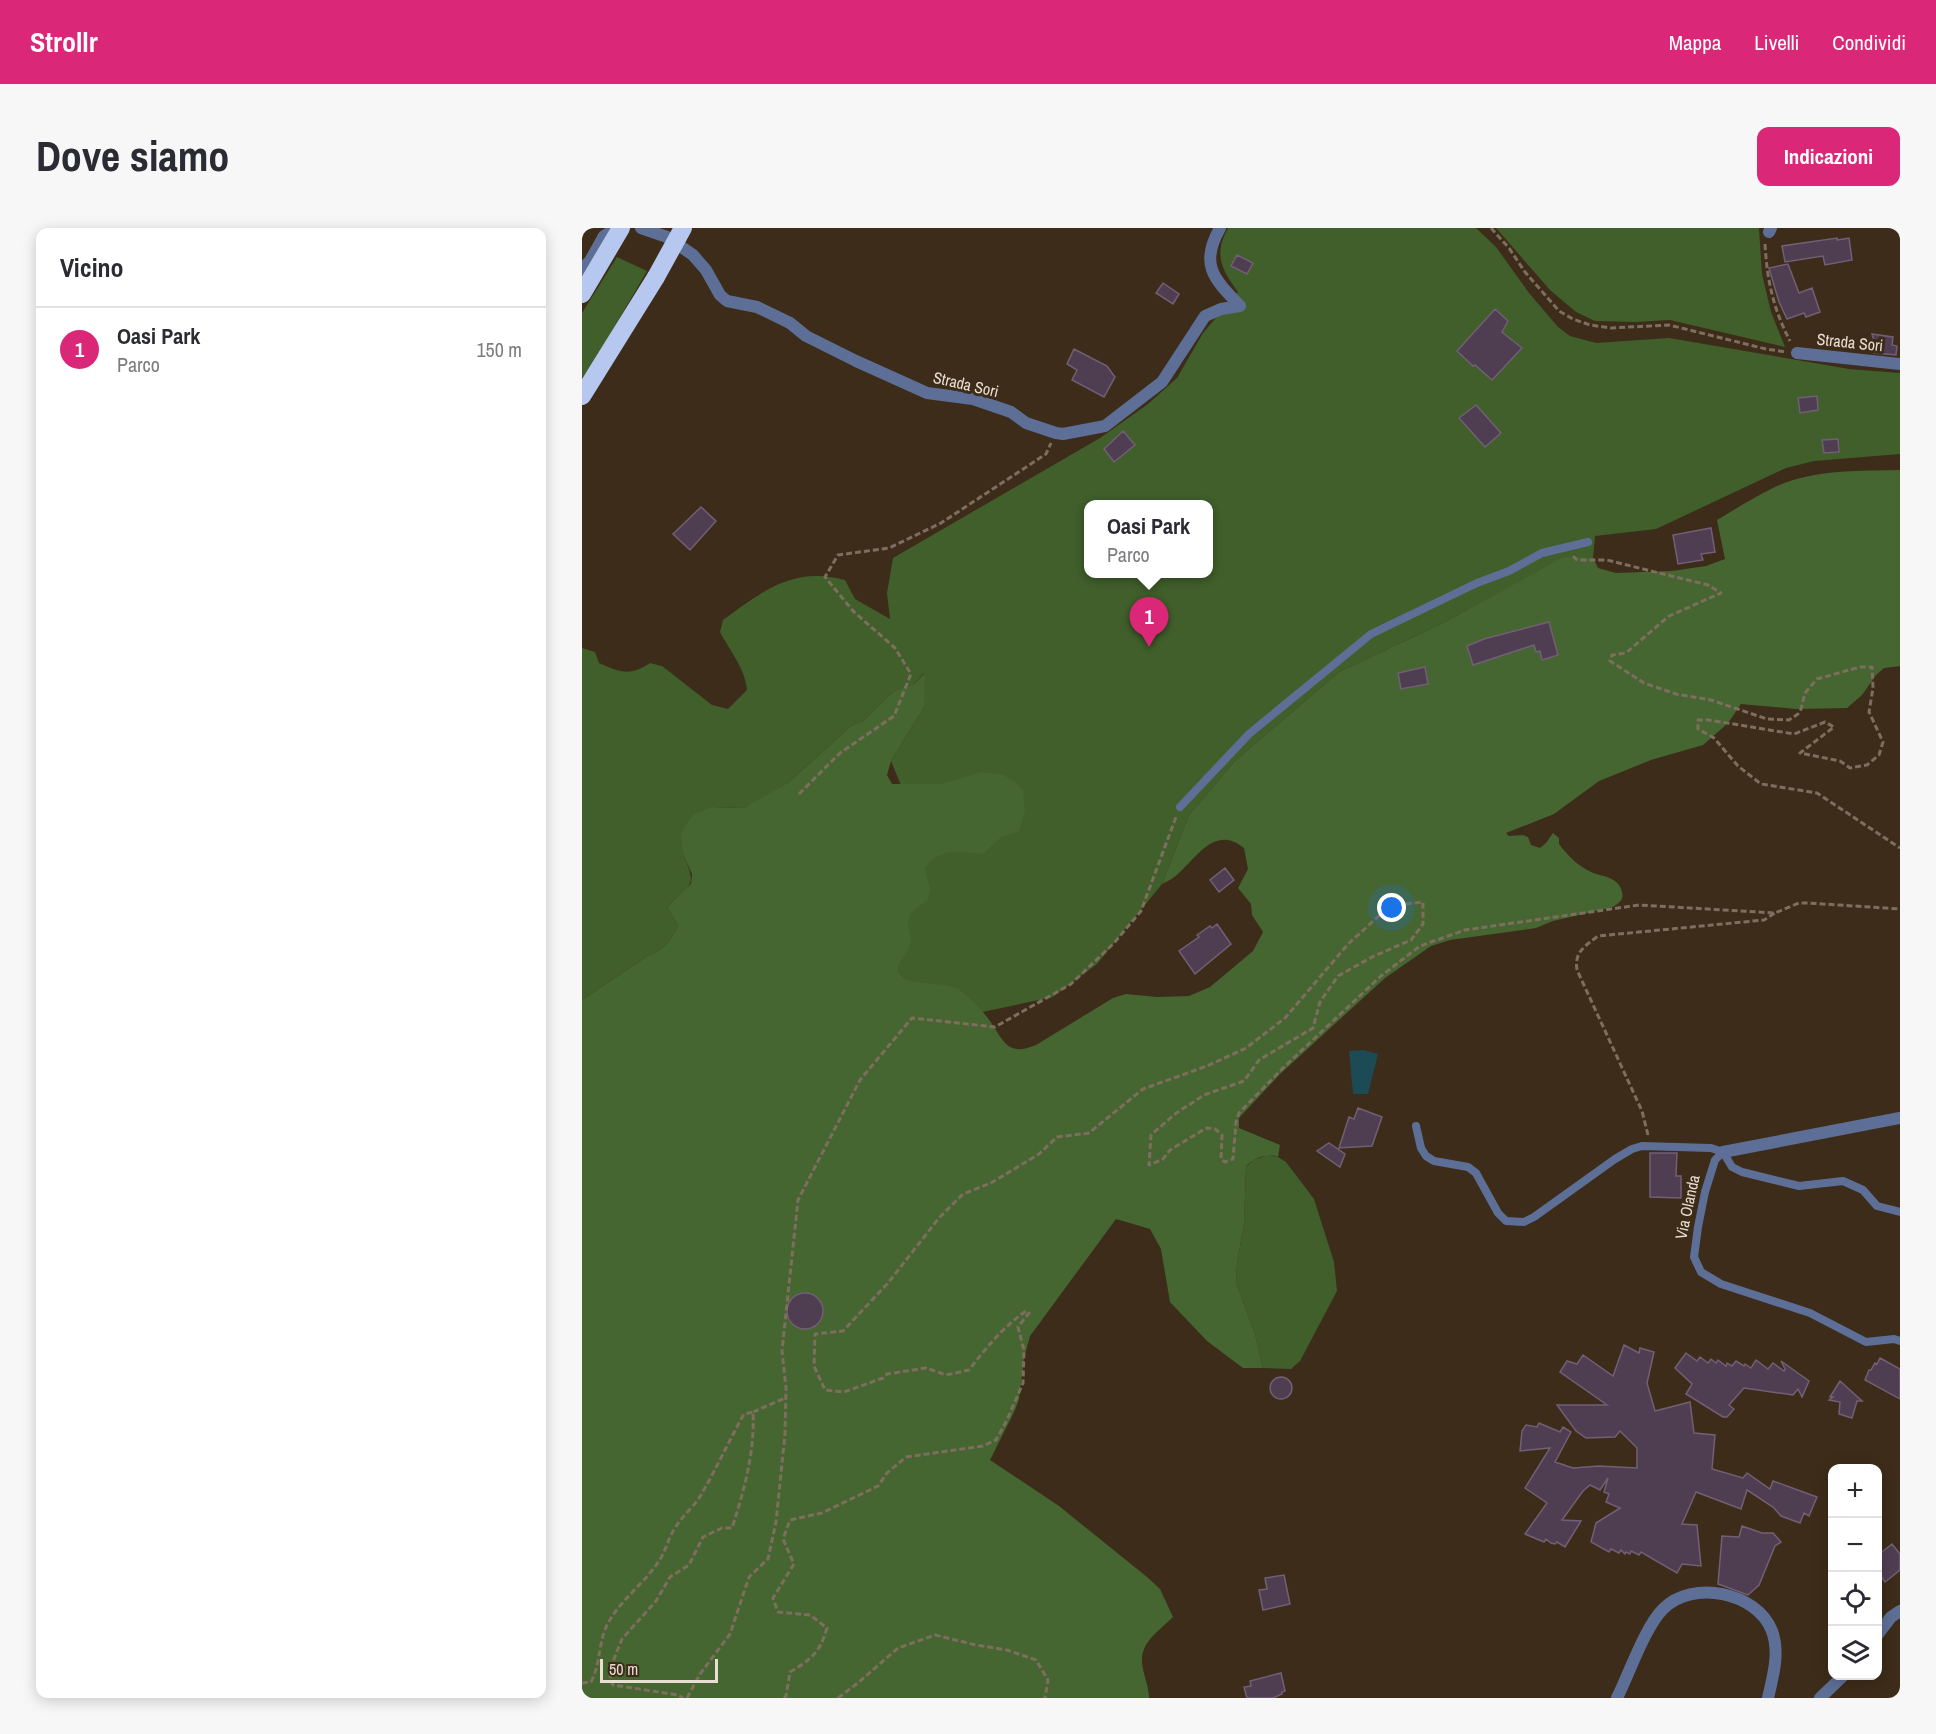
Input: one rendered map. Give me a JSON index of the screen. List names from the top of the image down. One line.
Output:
{"streets":{"street":["Strada Sori"],"lane":["Via Olanda"]},"scale_bar":"50 m","page":{"header":"Strollr","nav":["Mappa","Livelli","Condividi"],"buttons":"Indicazioni","title":"Dove siamo","heading":"Vicino","list":[{"mark":"1","name":"Oasi Park","note":"Parco","value":"150 m"}],"popup":["Oasi Park","Parco"],"pins":"1","map_buttons":["+","−"],"scale":"50 m"}}
